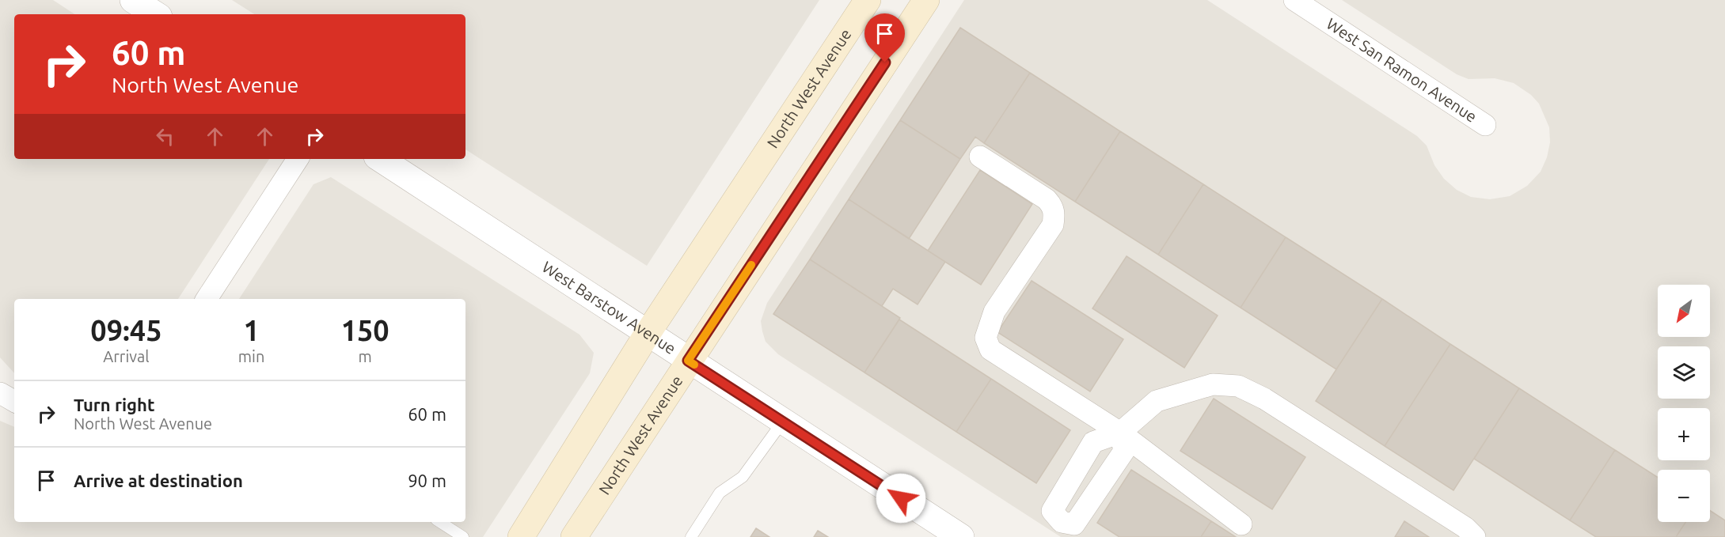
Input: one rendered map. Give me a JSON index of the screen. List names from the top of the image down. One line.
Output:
{"streets":{"main road":["North West Avenue"],"street":["West San Ramon Avenue","West Barstow Avenue"]},"crossings":[["North West Avenue","West Barstow Avenue"]],"north":"bottom left","page":{"turn":["60 m","North West Avenue"],"map_buttons":["+","−"],"eta":["09:45","Arrival","1","min","150","m"],"list":[{"name":"Turn right","note":"North West Avenue","value":"60 m"},{"name":"Arrive at destination","value":"90 m"}]}}
